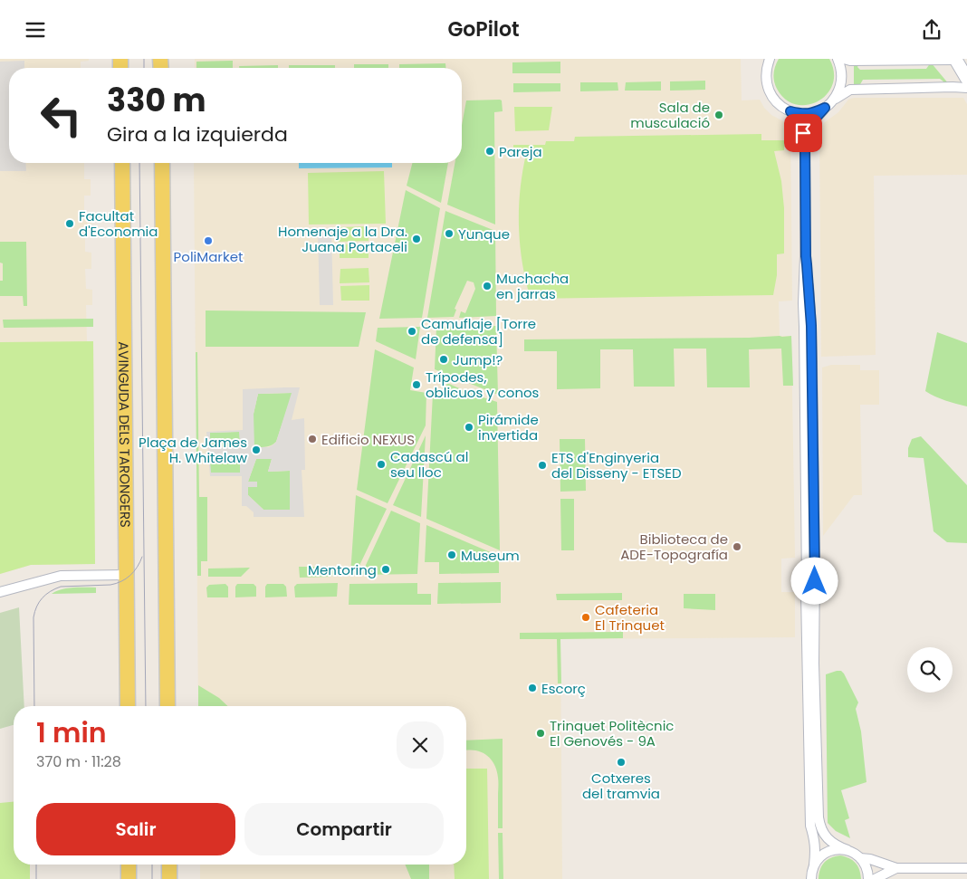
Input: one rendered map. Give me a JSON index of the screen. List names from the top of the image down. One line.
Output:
{"streets":{"main road":["AVINGUDA DELS TARONGERS"]},"places":["Sala de musculació","Pareja","Facultat d'Economia","Yunque","Homenaje a la Dra. Juana Portaceli","PoliMarket","Muchacha en jarras","Camuflaje [Torre de defensa]","Jump!?","Trípodes, oblicuos y conos","Pirámide invertida","Edificio NEXUS","Plaça de James H. Whitelaw","Cadascú al seu lloc","ETS d'Enginyeria del Disseny - ETSED","Biblioteca de ADE-Topografía","Museum","Mentoring","Cafeteria El Trinquet","Escorç","Trinquet Politècnic El Genovés - 9A","Cotxeres del tramvia"],"page":{"header":"GoPilot","turn":["330 m","Gira a la izquierda"],"heading":["1 min","370 m · 11:28"],"buttons":["Salir","Compartir"]}}
